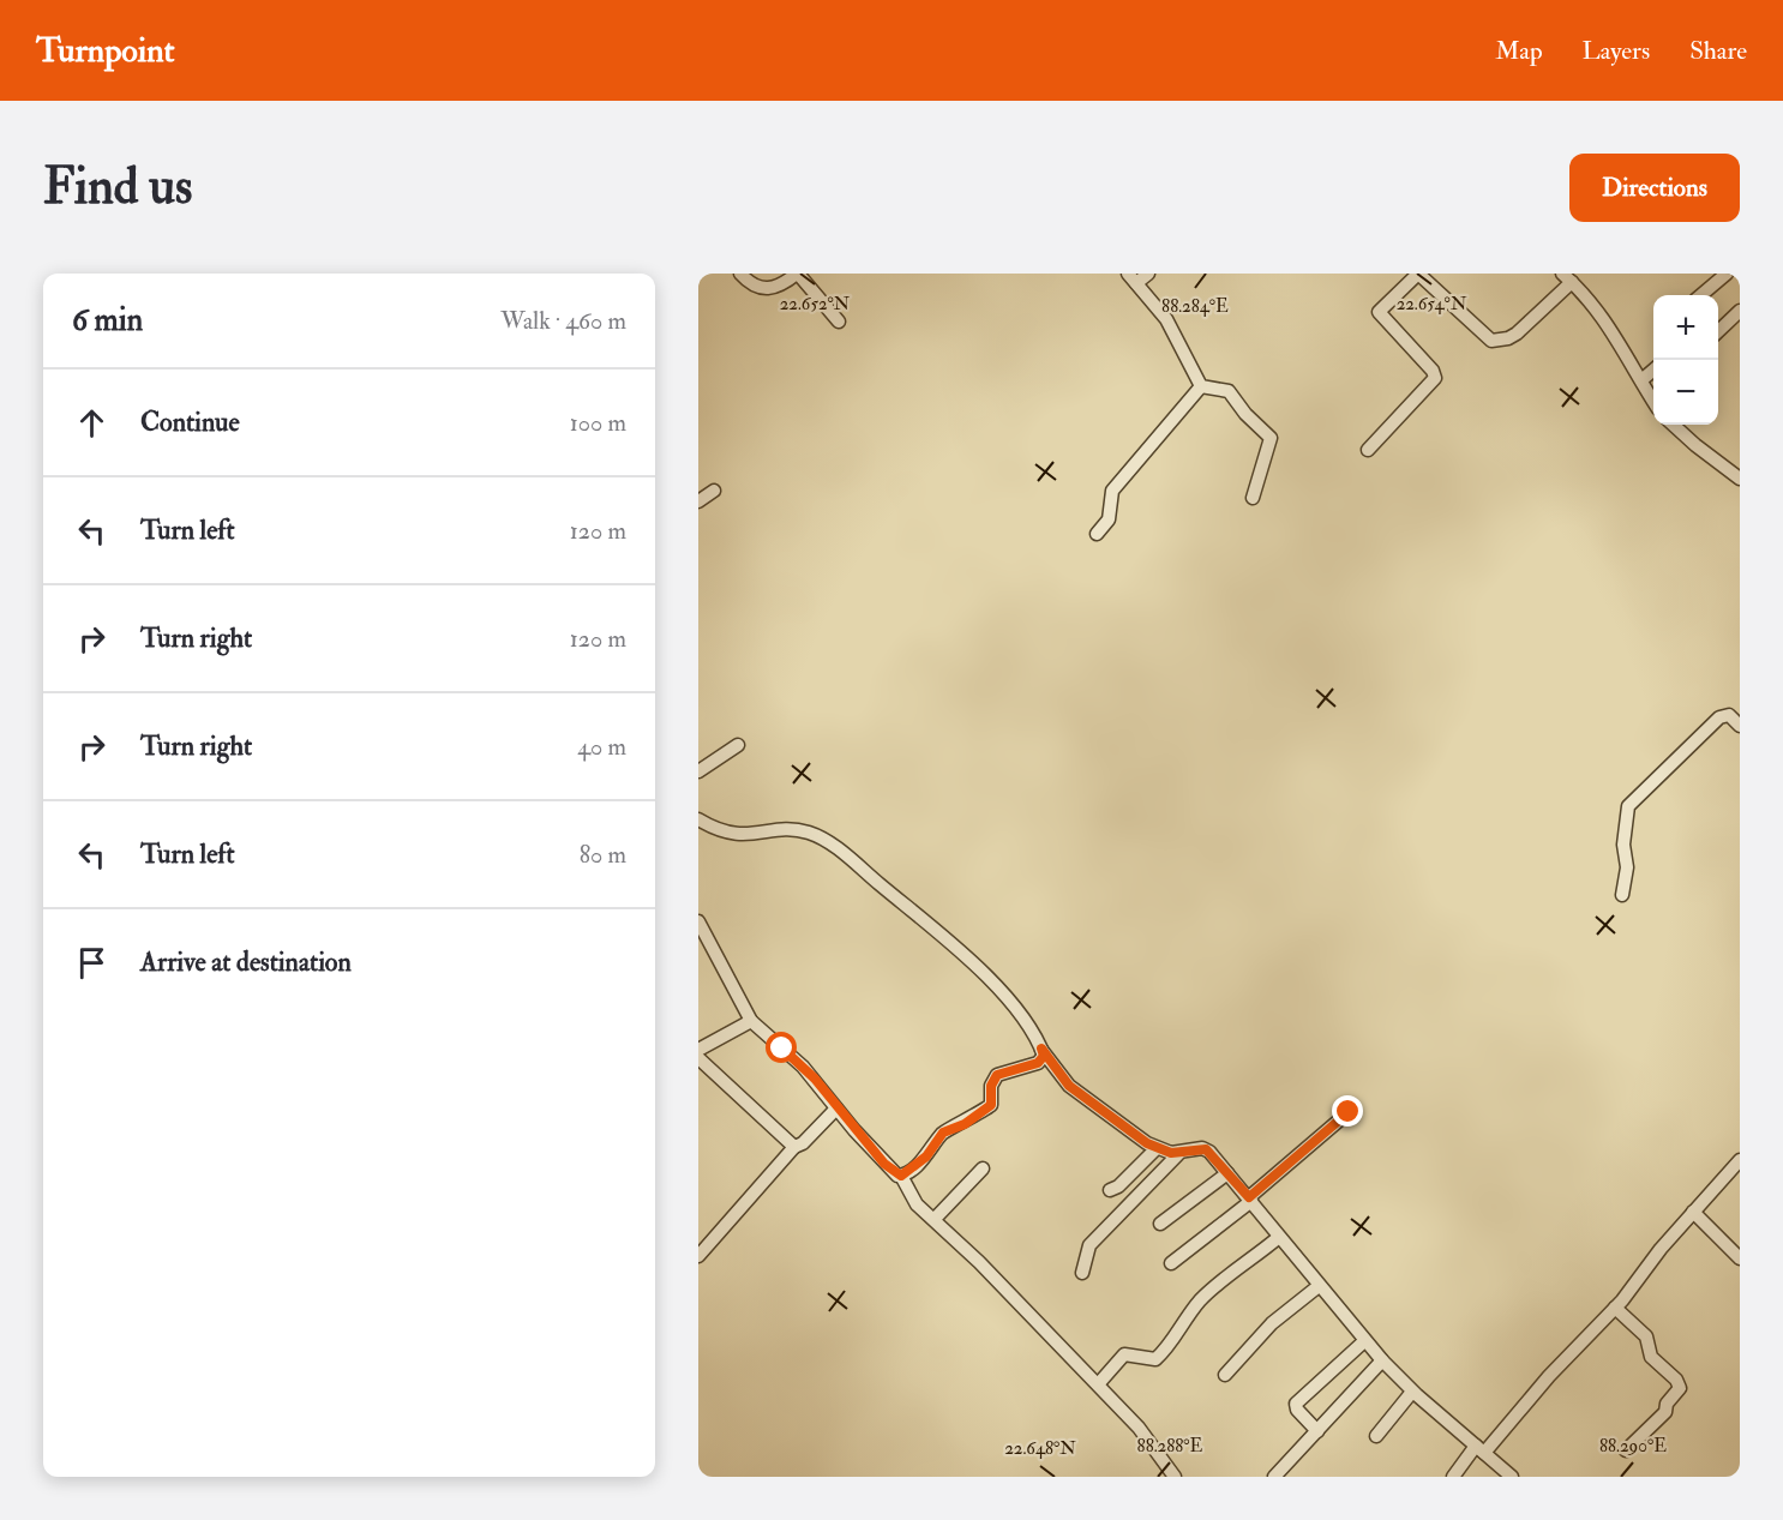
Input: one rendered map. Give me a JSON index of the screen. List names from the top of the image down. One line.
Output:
{"page":{"header":"Turnpoint","nav":["Map","Layers","Share"],"buttons":"Directions","title":"Find us","heading":["6 min","Walk · 460 m"],"map_buttons":["+","−"],"list":[["Continue","100 m"],["Turn left","120 m"],["Turn right","120 m"],["Turn right","40 m"],["Turn left","80 m"],"Arrive at destination"]},"coordinates":["22.652°N","22.654°N","88.284°E","88.288°E","88.290°E","22.648°N"]}
